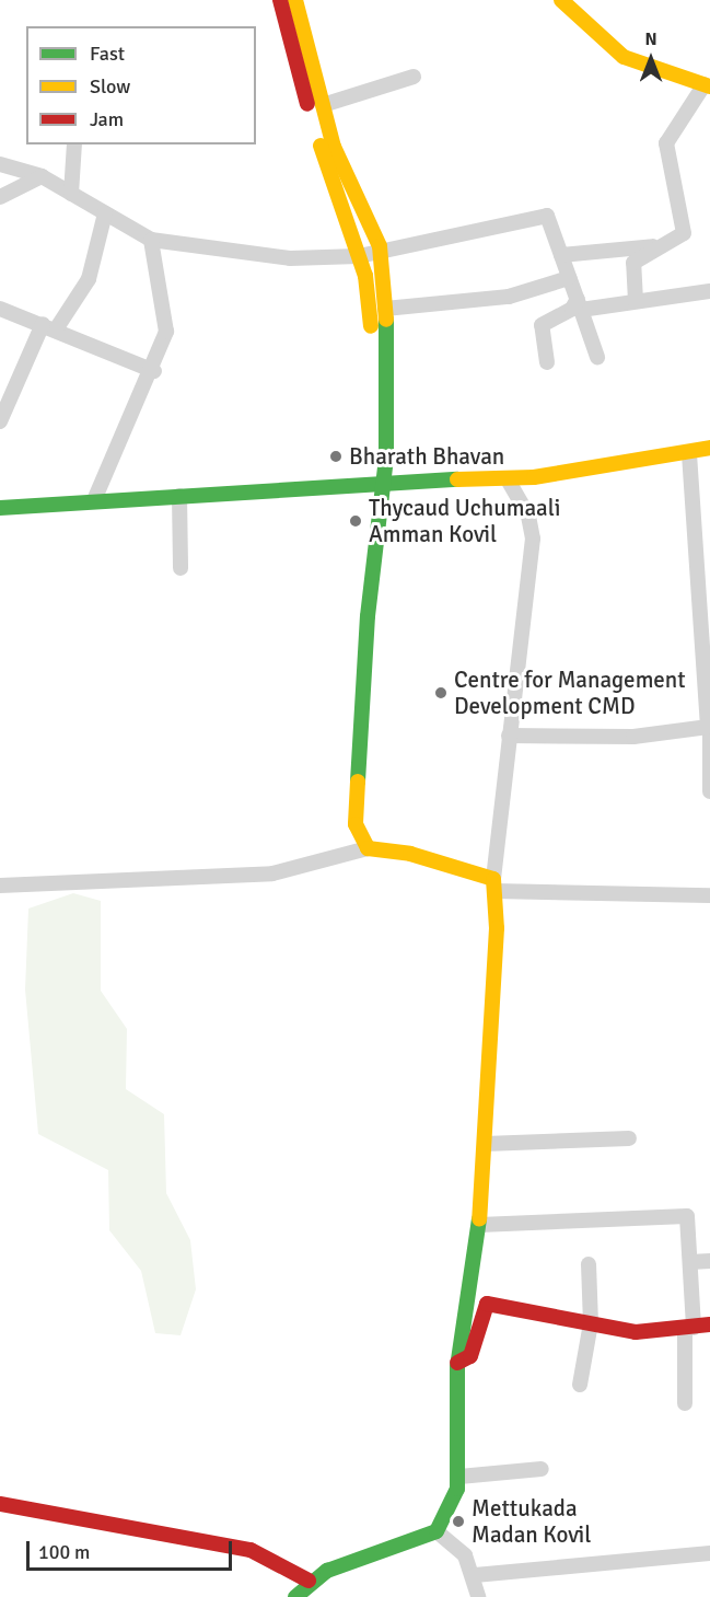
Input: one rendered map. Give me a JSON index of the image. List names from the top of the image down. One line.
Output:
{"places":["Bharath Bhavan","Thycaud Uchumaali Amman Kovil","Centre for Management Development CMD","Mettukada Madan Kovil"],"legend":["Fast","Slow","Jam"],"scale_bar":"100 m","north":"top"}
